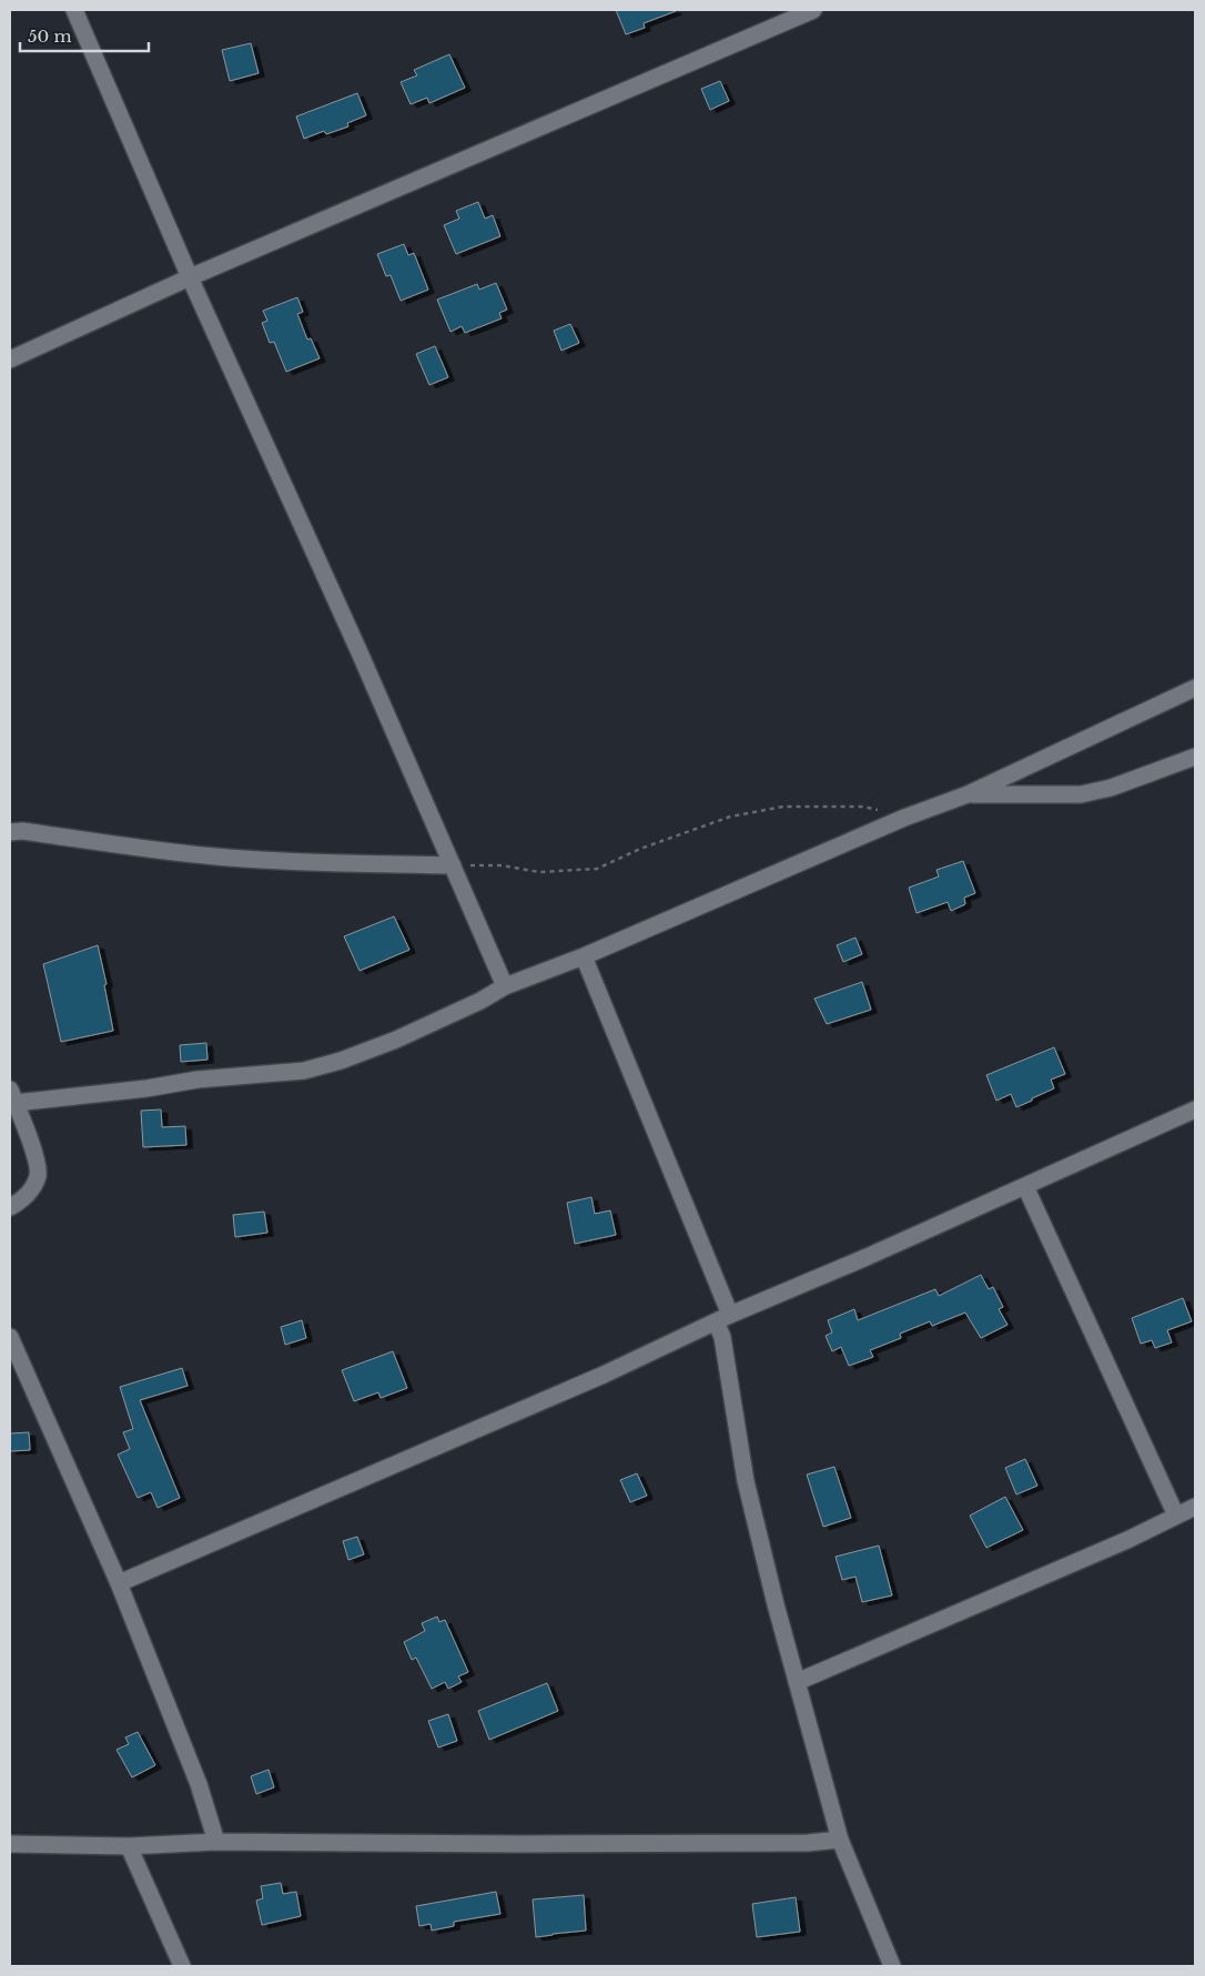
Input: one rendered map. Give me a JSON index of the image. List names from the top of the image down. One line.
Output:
{"scale_bar":"50 m"}
